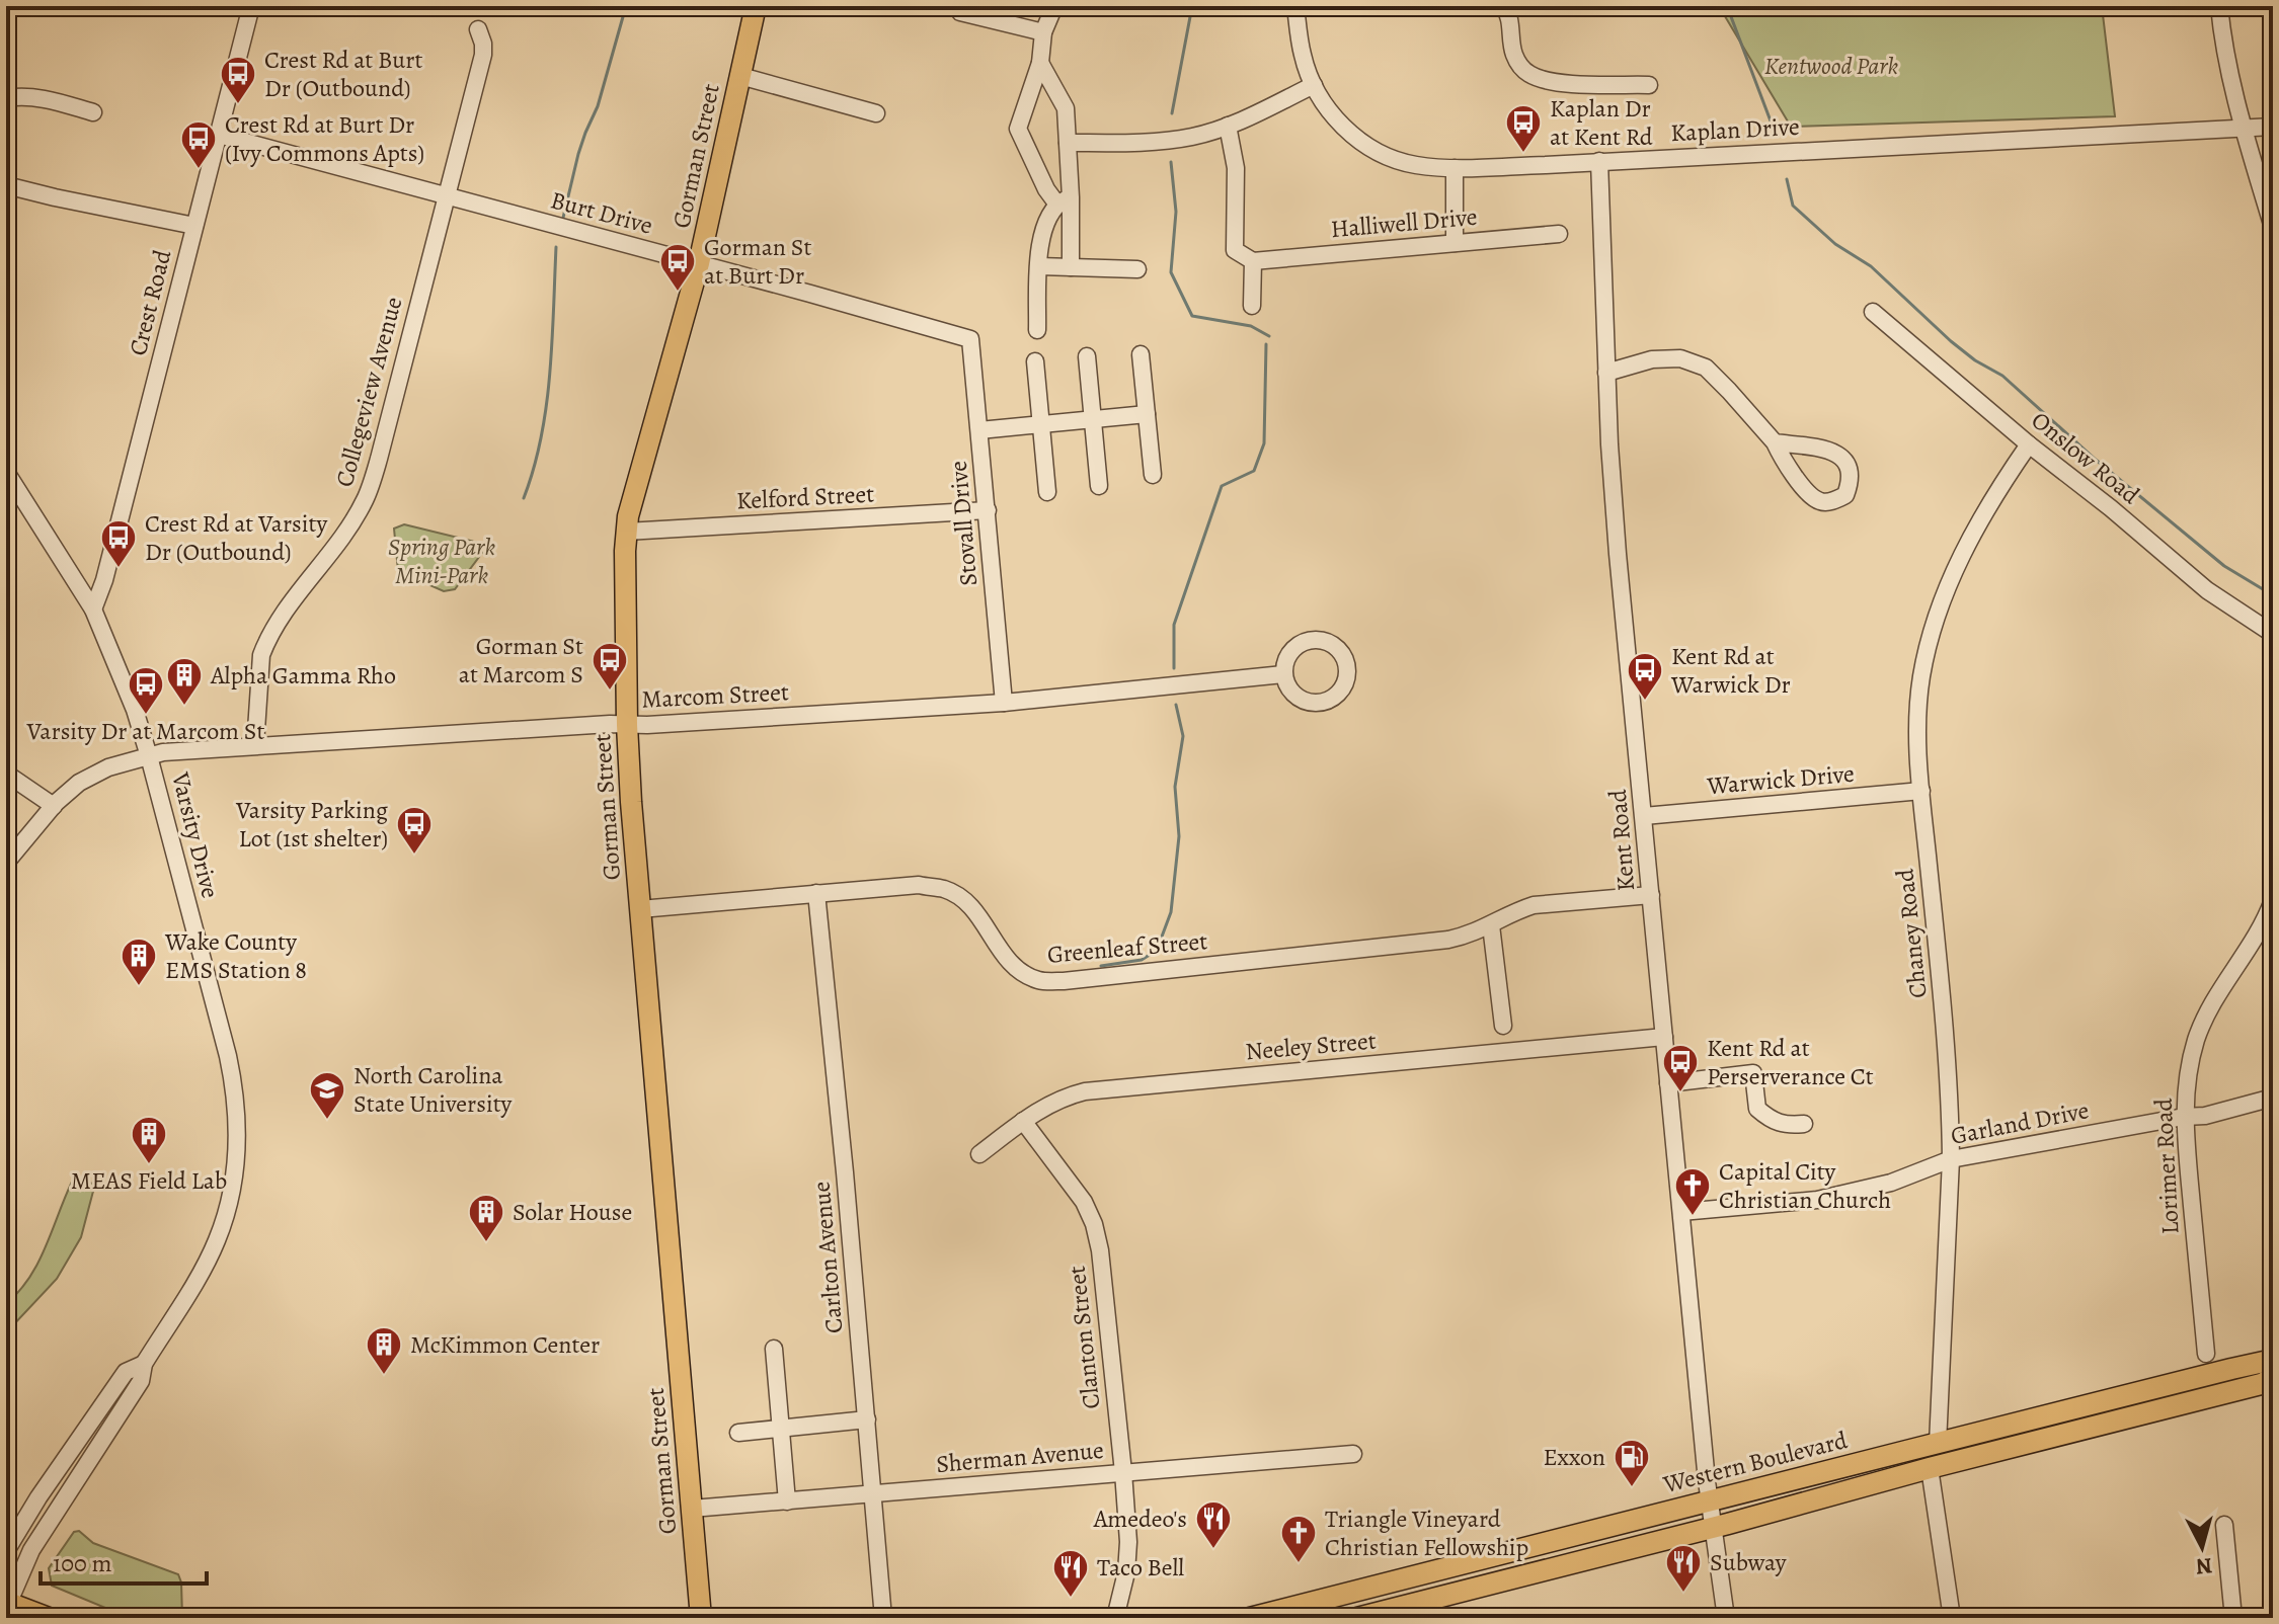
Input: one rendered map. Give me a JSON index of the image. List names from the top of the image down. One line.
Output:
{"streets":{"main road":["Gorman Street","Western Boulevard"],"street":["Kaplan Drive","Burt Drive","Halliwell Drive","Crest Road","Collegeview Avenue","Onslow Road","Kelford Street","Stovall Drive","Marcom Street","Warwick Drive","Varsity Drive","Kent Road","Chaney Road","Greenleaf Street","Neeley Street","Garland Drive","Lorimer Road","Carlton Avenue","Clanton Street","Sherman Avenue"]},"crossings":[["Kaplan Drive","Kent Road"],["Gorman Street","Burt Drive"],["Gorman Street","Kelford Street"],["Gorman Street","Marcom Street"],["Gorman Street","Greenleaf Street"],["Gorman Street","Sherman Avenue"],["Burt Drive","Crest Road"],["Burt Drive","Collegeview Avenue"],["Burt Drive","Stovall Drive"],["Crest Road","Varsity Drive"],["Collegeview Avenue","Marcom Street"],["Onslow Road","Chaney Road"],["Kelford Street","Stovall Drive"],["Stovall Drive","Marcom Street"],["Marcom Street","Varsity Drive"],["Warwick Drive","Kent Road"],["Warwick Drive","Chaney Road"],["Kent Road","Greenleaf Street"],["Kent Road","Neeley Street"],["Kent Road","Garland Drive"],["Kent Road","Western Boulevard"],["Chaney Road","Garland Drive"],["Chaney Road","Western Boulevard"],["Greenleaf Street","Carlton Avenue"],["Neeley Street","Clanton Street"],["Garland Drive","Lorimer Road"],["Carlton Avenue","Sherman Avenue"],["Clanton Street","Sherman Avenue"]],"parks":["Kentwood Park","Spring Park Mini-Park"],"places":{"bus stop":["Crest Rd at Burt Dr (Outbound)","Kaplan Dr at Kent Rd","Crest Rd at Burt Dr (Ivy Commons Apts)","Gorman St at Burt Dr","Crest Rd at Varsity Dr (Outbound)","Gorman St at Marcom S","Kent Rd at Warwick Dr","Varsity Dr at Marcom St","Varsity Parking Lot (1st shelter)","Kent Rd at Perserverance Ct"],"building":["Alpha Gamma Rho","Wake County EMS Station 8","MEAS Field Lab","Solar House","McKimmon Center"],"school or university":["North Carolina State University"],"church":["Capital City Christian Church","Triangle Vineyard Christian Fellowship"],"fuel station":["Exxon"],"restaurant":["Amedeo's","Subway","Taco Bell"]},"scale_bar":"100 m","north":"bottom"}
